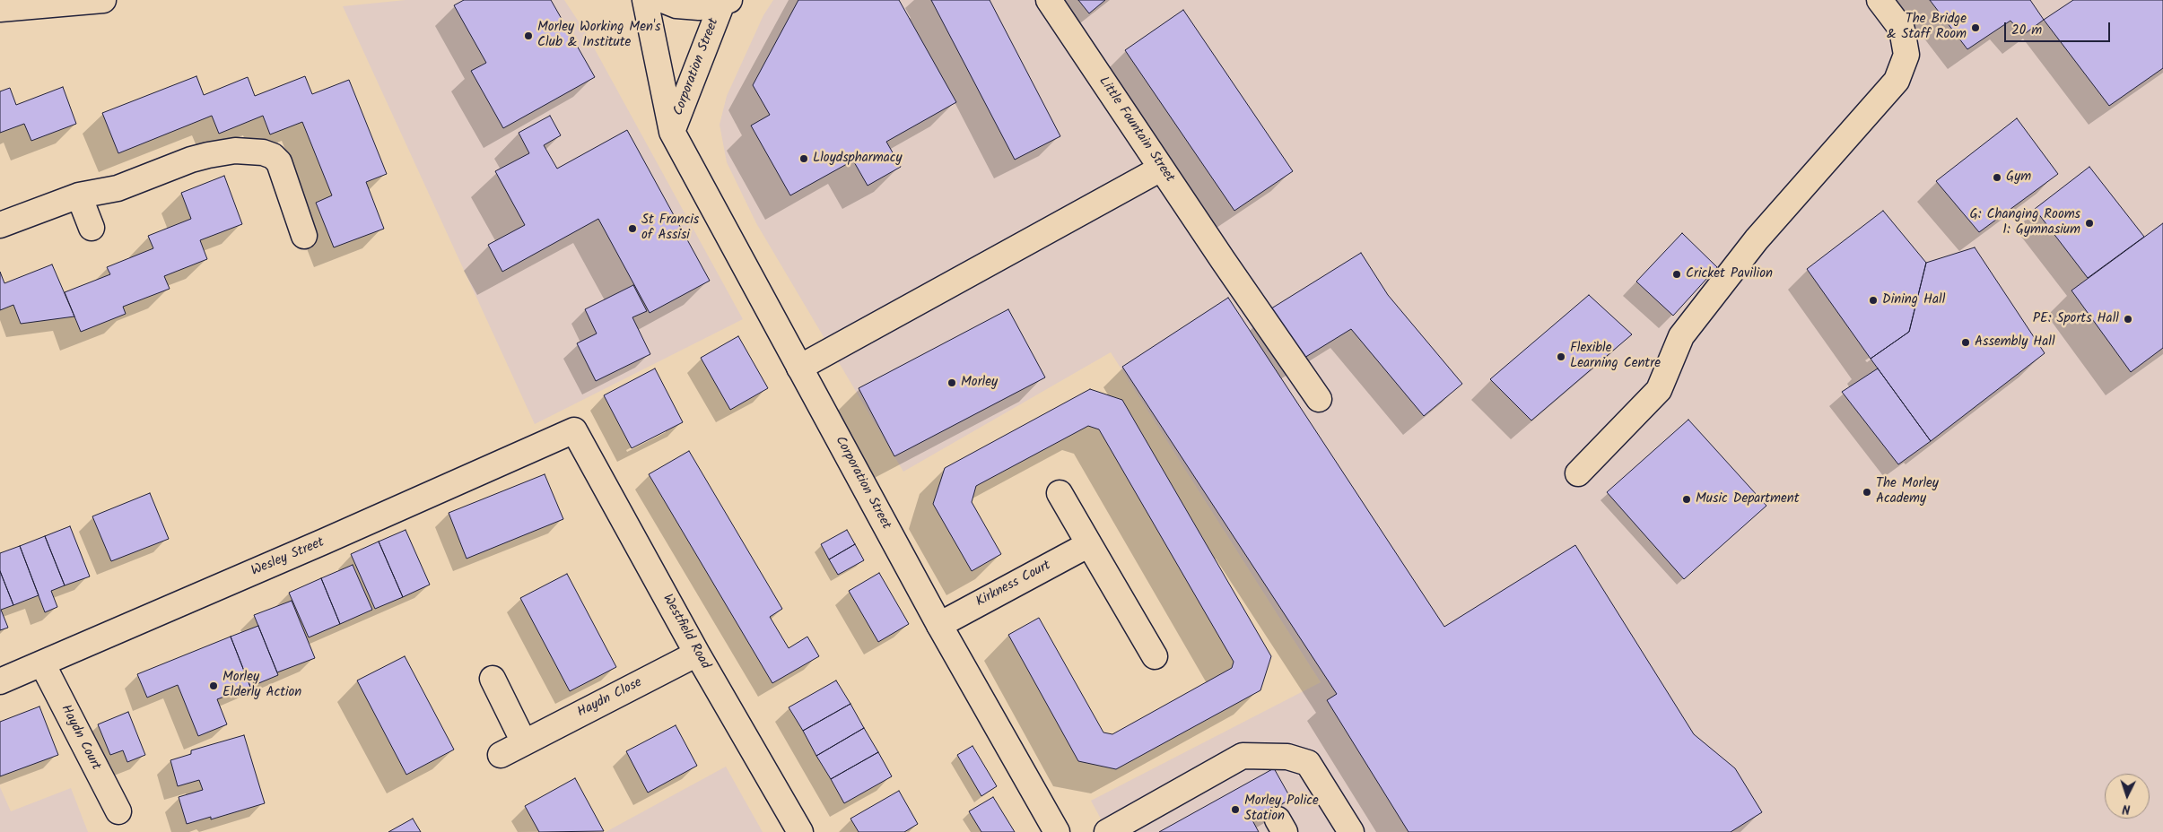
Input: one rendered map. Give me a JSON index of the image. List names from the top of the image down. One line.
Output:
{"streets":{"street":["Corporation Street","Little Fountain Street","Wesley Street","Kirkness Court","Westfield Road","Haydn Close","Haydn Court"]},"crossings":[["Corporation Street","Kirkness Court"],["Wesley Street","Westfield Road"],["Wesley Street","Haydn Court"],["Westfield Road","Haydn Close"]],"places":["The Bridge & Staff Room","Morley Working Men's Club & Institute","Lloydspharmacy","Gym","G: Changing Rooms 1: Gymnasium","St Francis of Assisi","Cricket Pavilion","Dining Hall","PE: Sports Hall","Assembly Hall","Flexible Learning Centre","Morley","The Morley Academy","Music Department","Morley Elderly Action","Morley Police Station"],"scale_bar":"20 m","north":"bottom"}
